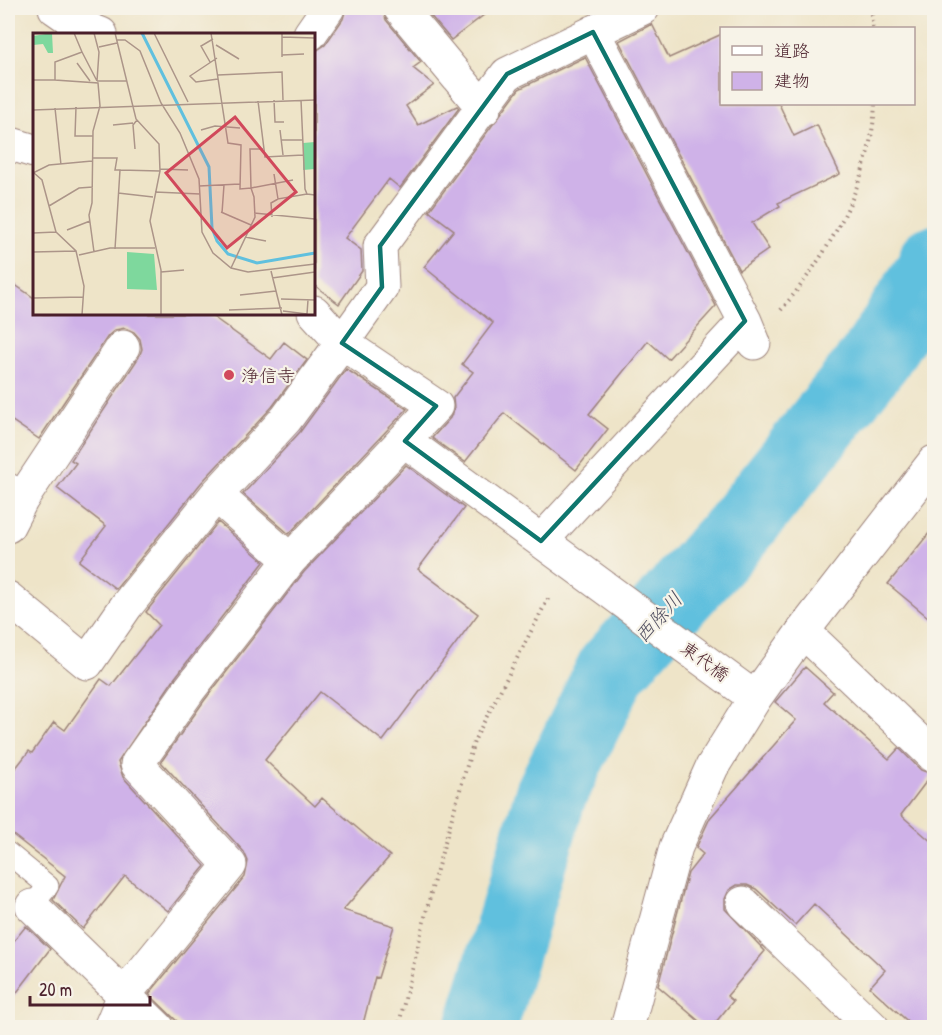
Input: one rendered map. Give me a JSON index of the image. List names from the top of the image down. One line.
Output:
{"streets":{"street":["東代橋"]},"water":["西除川"],"places":["浄信寺"],"legend":["道路","建物"],"scale_bar":"20 m"}
